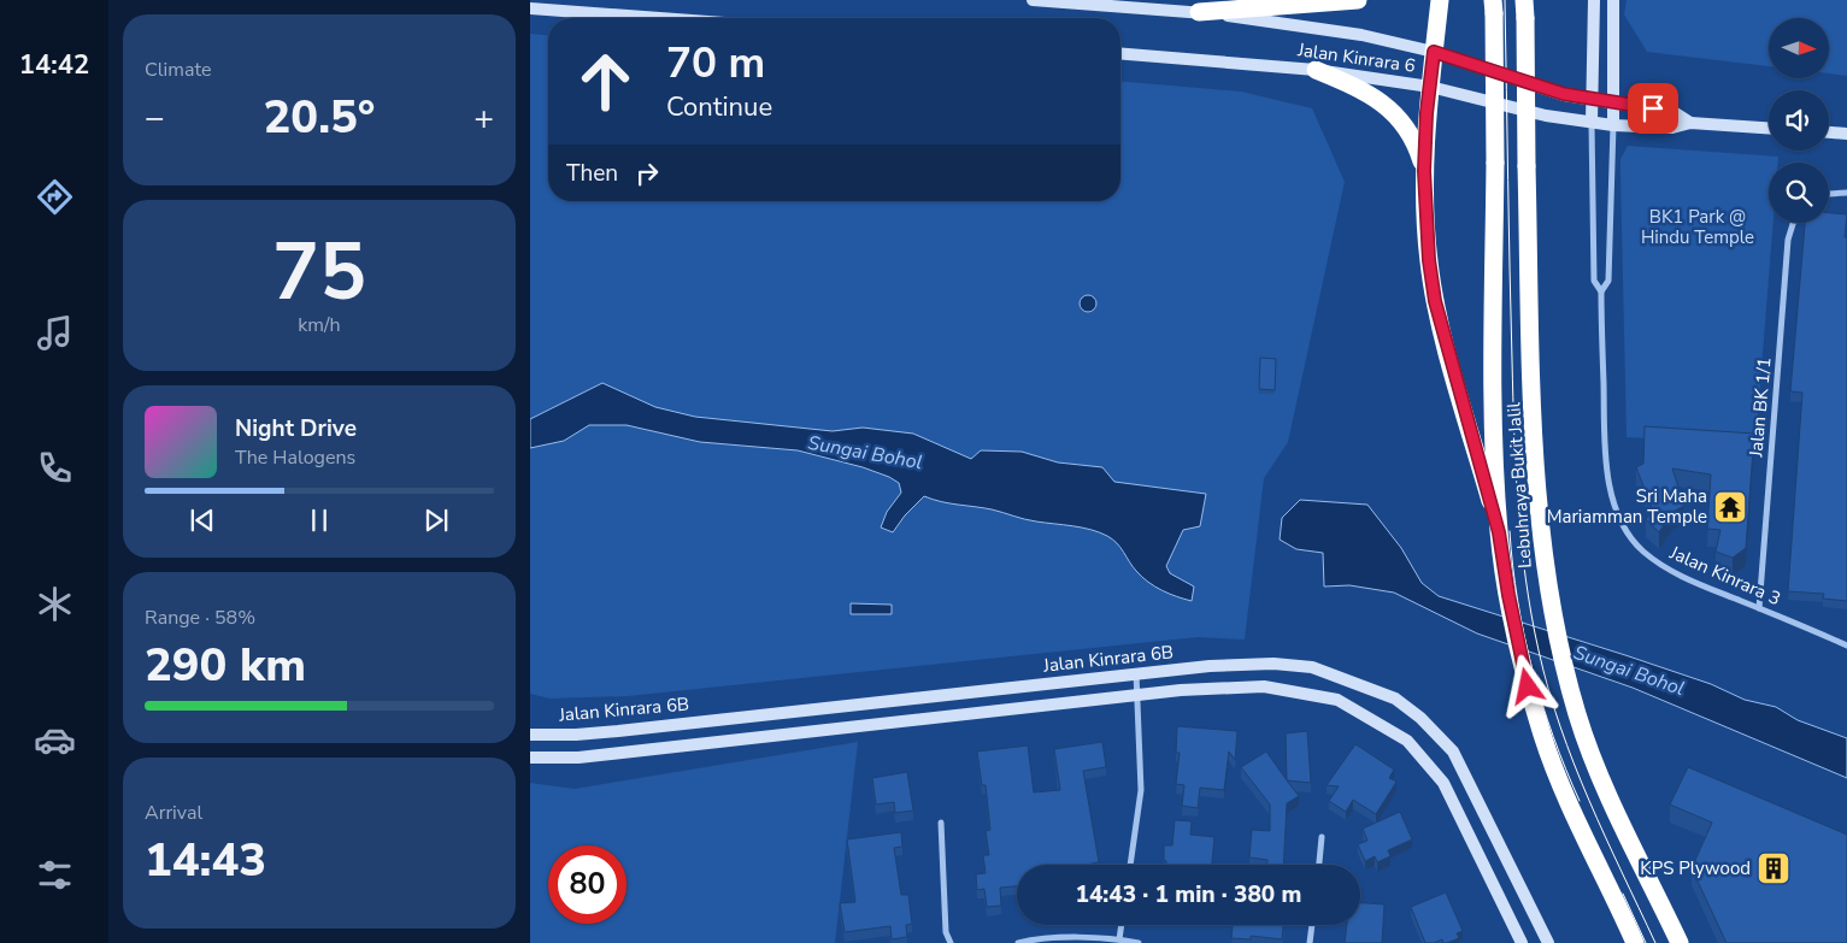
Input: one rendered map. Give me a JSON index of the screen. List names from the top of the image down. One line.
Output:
{"streets":{"highway":["Lebuhraya Bukit Jalil"],"street":["Jalan Kinrara 6","Jalan BK 1/1","Jalan Kinrara 3","Jalan Kinrara 6B"]},"crossings":[["Jalan Kinrara 6","Jalan Kinrara 3"],["Jalan BK 1/1","Jalan Kinrara 3"]],"water":["Sungai Bohol"],"parks":["BK1 Park @ Hindu Temple"],"places":{"temple":["Sri Maha Mariamman Temple"],"building":["KPS Plywood"]},"north":"right","page":{"tabs":"14:42","tile":["Climate",["75","km/h"],["Range · 58%","290 km"],["Arrival","14:43"]],"turn":["70 m","Continue"],"heat":["−","20.5°","+"],"then":"Then","song":["Night Drive","The Halogens"],"limit":"80","trip":"14:43 · 1 min · 380 m"}}
